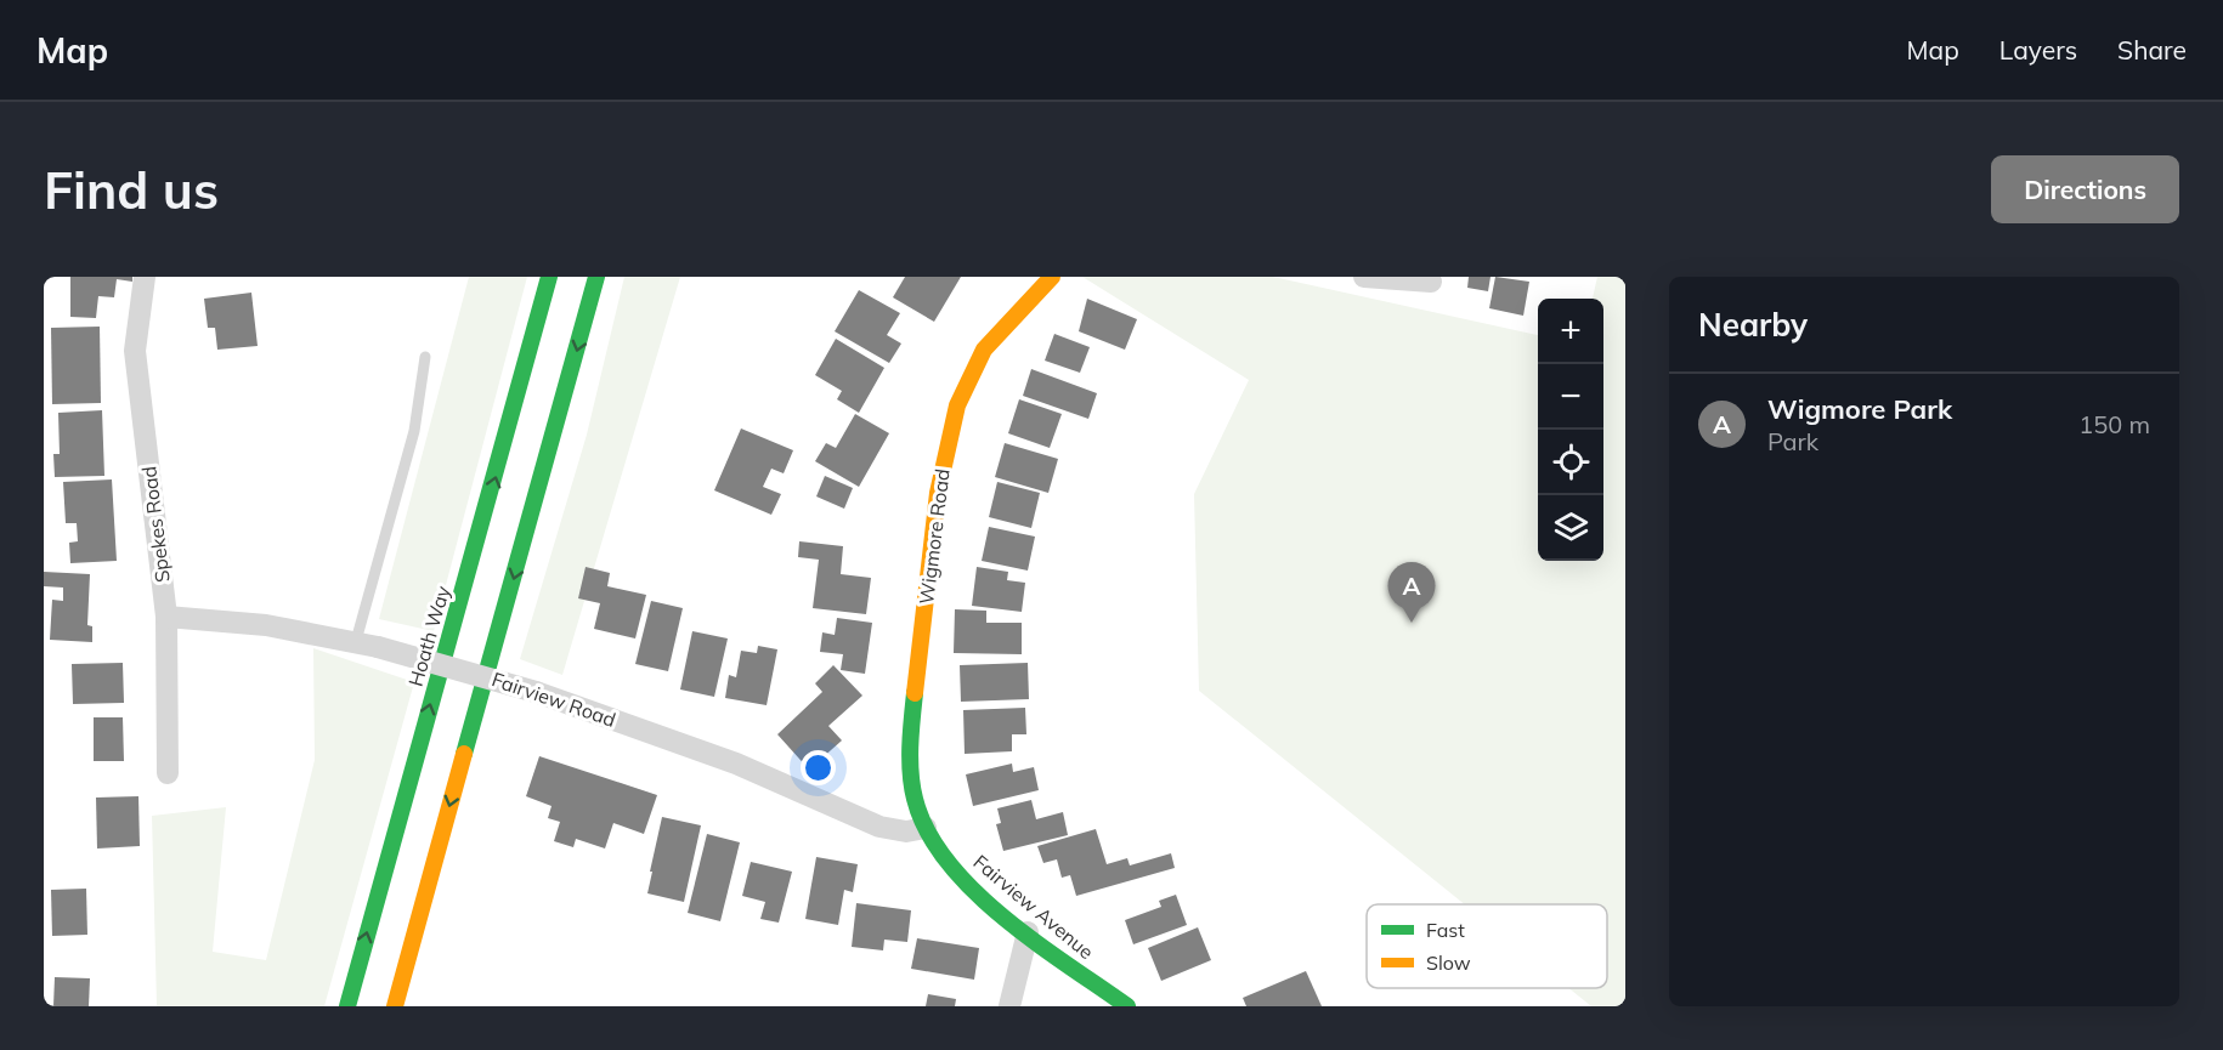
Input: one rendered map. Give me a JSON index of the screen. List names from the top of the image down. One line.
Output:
{"streets":{"main road":["Wigmore Road","Hoath Way","Fairview Avenue"],"street":["Spekes Road","Fairview Road"]},"crossings":[["Spekes Road","Fairview Road"],["Wigmore Road","Fairview Road"],["Wigmore Road","Fairview Avenue"],["Fairview Road","Fairview Avenue"]],"legend":["Fast","Slow"],"page":{"header":"Map","nav":["Map","Layers","Share"],"buttons":"Directions","title":"Find us","heading":"Nearby","map_buttons":["+","−"],"list":[{"mark":"A","name":"Wigmore Park","note":"Park","value":"150 m"}],"pins":"A"}}
